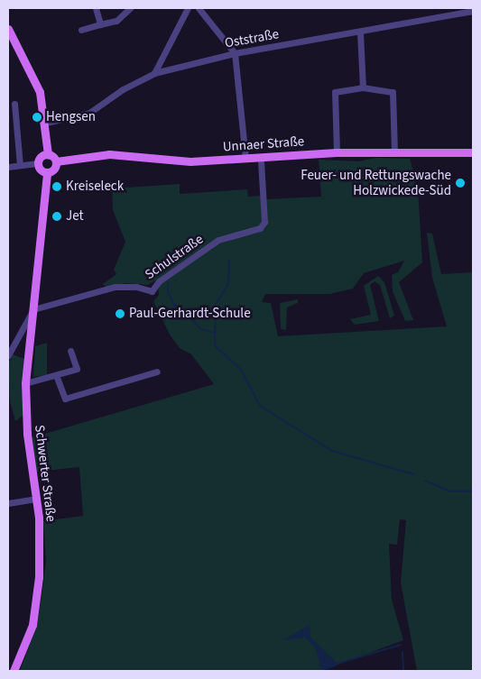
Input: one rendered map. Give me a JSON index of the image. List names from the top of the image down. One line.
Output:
{"streets":{"main road":["Unnaer Straße","Schwerter Straße"],"street":["Oststraße","Schulstraße"]},"crossings":[["Unnaer Straße","Schwerter Straße"],["Schulstraße","Schwerter Straße"]],"places":["Hengsen","Feuer- und Rettungswache Holzwickede-Süd","Kreiseleck","Jet","Paul-Gerhardt-Schule"]}
